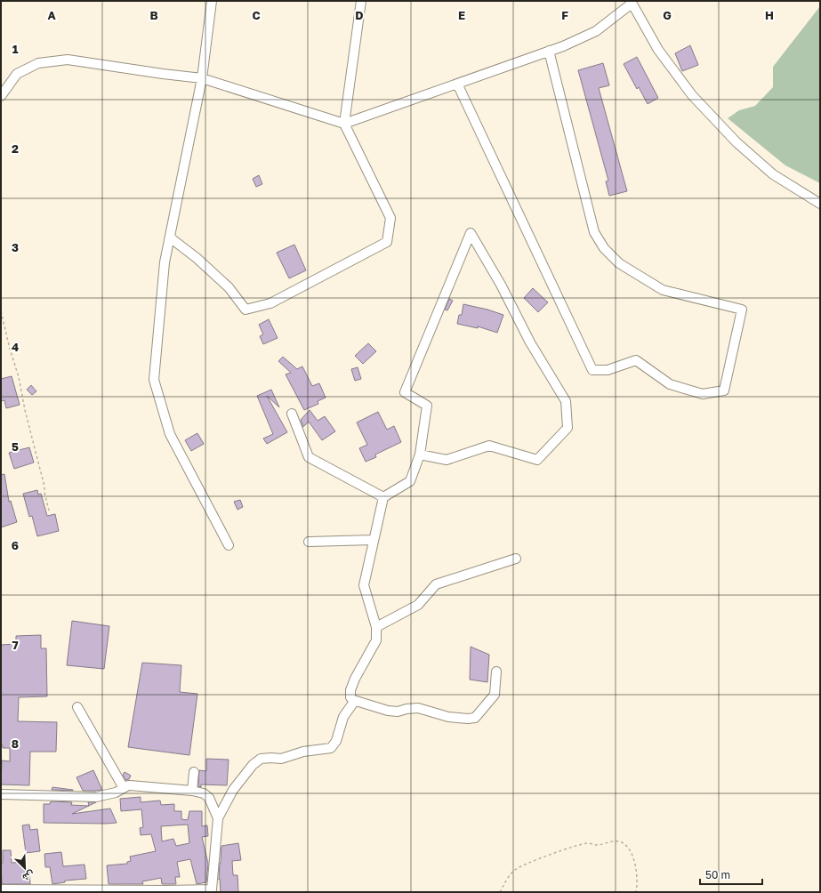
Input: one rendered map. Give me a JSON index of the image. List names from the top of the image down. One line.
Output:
{"scale_bar":"50 m","north":"bottom right","grid":{"columns":["A","B","C","D","E","F","G","H"],"rows":["1","2","3","4","5","6","7","8"]}}
